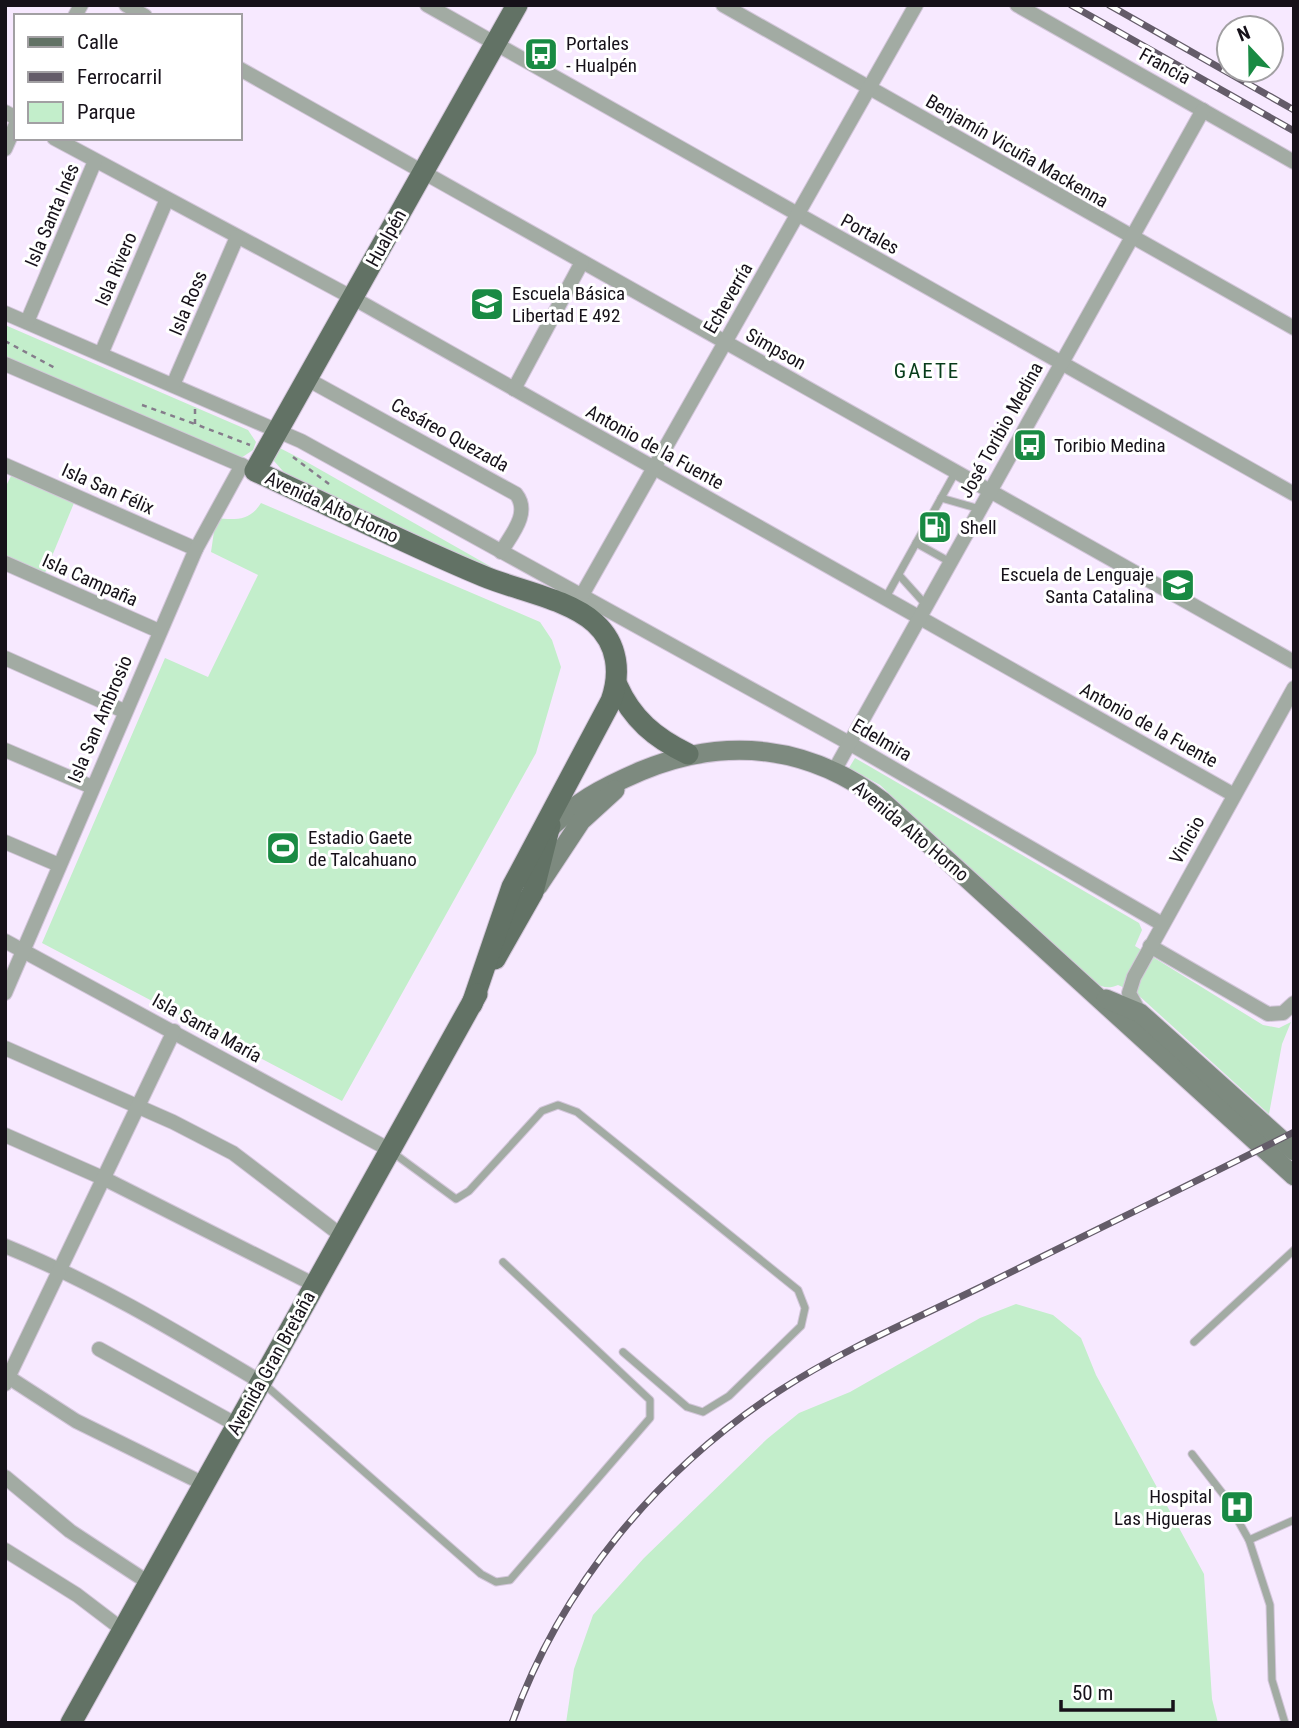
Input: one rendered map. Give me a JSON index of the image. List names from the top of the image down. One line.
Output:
{"streets":{"main road":["Hualpén","Avenida Alto Horno","Avenida Gran Bretaña"],"street":["Francia","Benjamín Vicuña Mackenna","Isla Santa Inés","Portales","Isla Rivero","Echeverría","Isla Ross","Simpson","José Toribio Medina","Cesáreo Quezada","Antonio de la Fuente","Isla San Félix","Isla Campaña","Isla San Ambrosio","Edelmira","Vinicio","Isla Santa María"]},"crossings":[["Francia","José Toribio Medina"],["Benjamín Vicuña Mackenna","Echeverría"],["Benjamín Vicuña Mackenna","José Toribio Medina"],["Isla Santa Inés","Antonio de la Fuente"],["Isla Santa Inés","Avenida Alto Horno"],["Portales","Hualpén"],["Portales","Echeverría"],["Portales","José Toribio Medina"],["Hualpén","Simpson"],["Hualpén","Cesáreo Quezada"],["Hualpén","Antonio de la Fuente"],["Hualpén","Avenida Alto Horno"],["Hualpén","Isla San Ambrosio"],["Isla Rivero","Antonio de la Fuente"],["Isla Rivero","Avenida Alto Horno"],["Echeverría","Simpson"],["Echeverría","Antonio de la Fuente"],["Echeverría","Avenida Alto Horno"],["Echeverría","Edelmira"],["Isla Ross","Antonio de la Fuente"],["Isla Ross","Avenida Alto Horno"],["Simpson","José Toribio Medina"],["José Toribio Medina","Antonio de la Fuente"],["José Toribio Medina","Avenida Alto Horno"],["José Toribio Medina","Edelmira"],["Cesáreo Quezada","Avenida Alto Horno"],["Antonio de la Fuente","Vinicio"],["Isla San Félix","Isla San Ambrosio"],["Avenida Alto Horno","Isla San Ambrosio"],["Avenida Alto Horno","Edelmira"],["Avenida Alto Horno","Vinicio"],["Avenida Alto Horno","Avenida Gran Bretaña"],["Isla Campaña","Isla San Ambrosio"],["Isla San Ambrosio","Isla Santa María"],["Edelmira","Vinicio"],["Isla Santa María","Avenida Gran Bretaña"]],"districts":["GAETE"],"places":{"bus stop":["Portales - Hualpén","Toribio Medina"],"school or university":["Escuela Básica Libertad E 492","Escuela de Lenguaje Santa Catalina"],"fuel station":["Shell"],"sports":["Estadio Gaete de Talcahuano"],"hospital":["Hospital Las Higueras"]},"legend":["Calle","Ferrocarril","Parque"],"scale_bar":"50 m","north":"top"}
